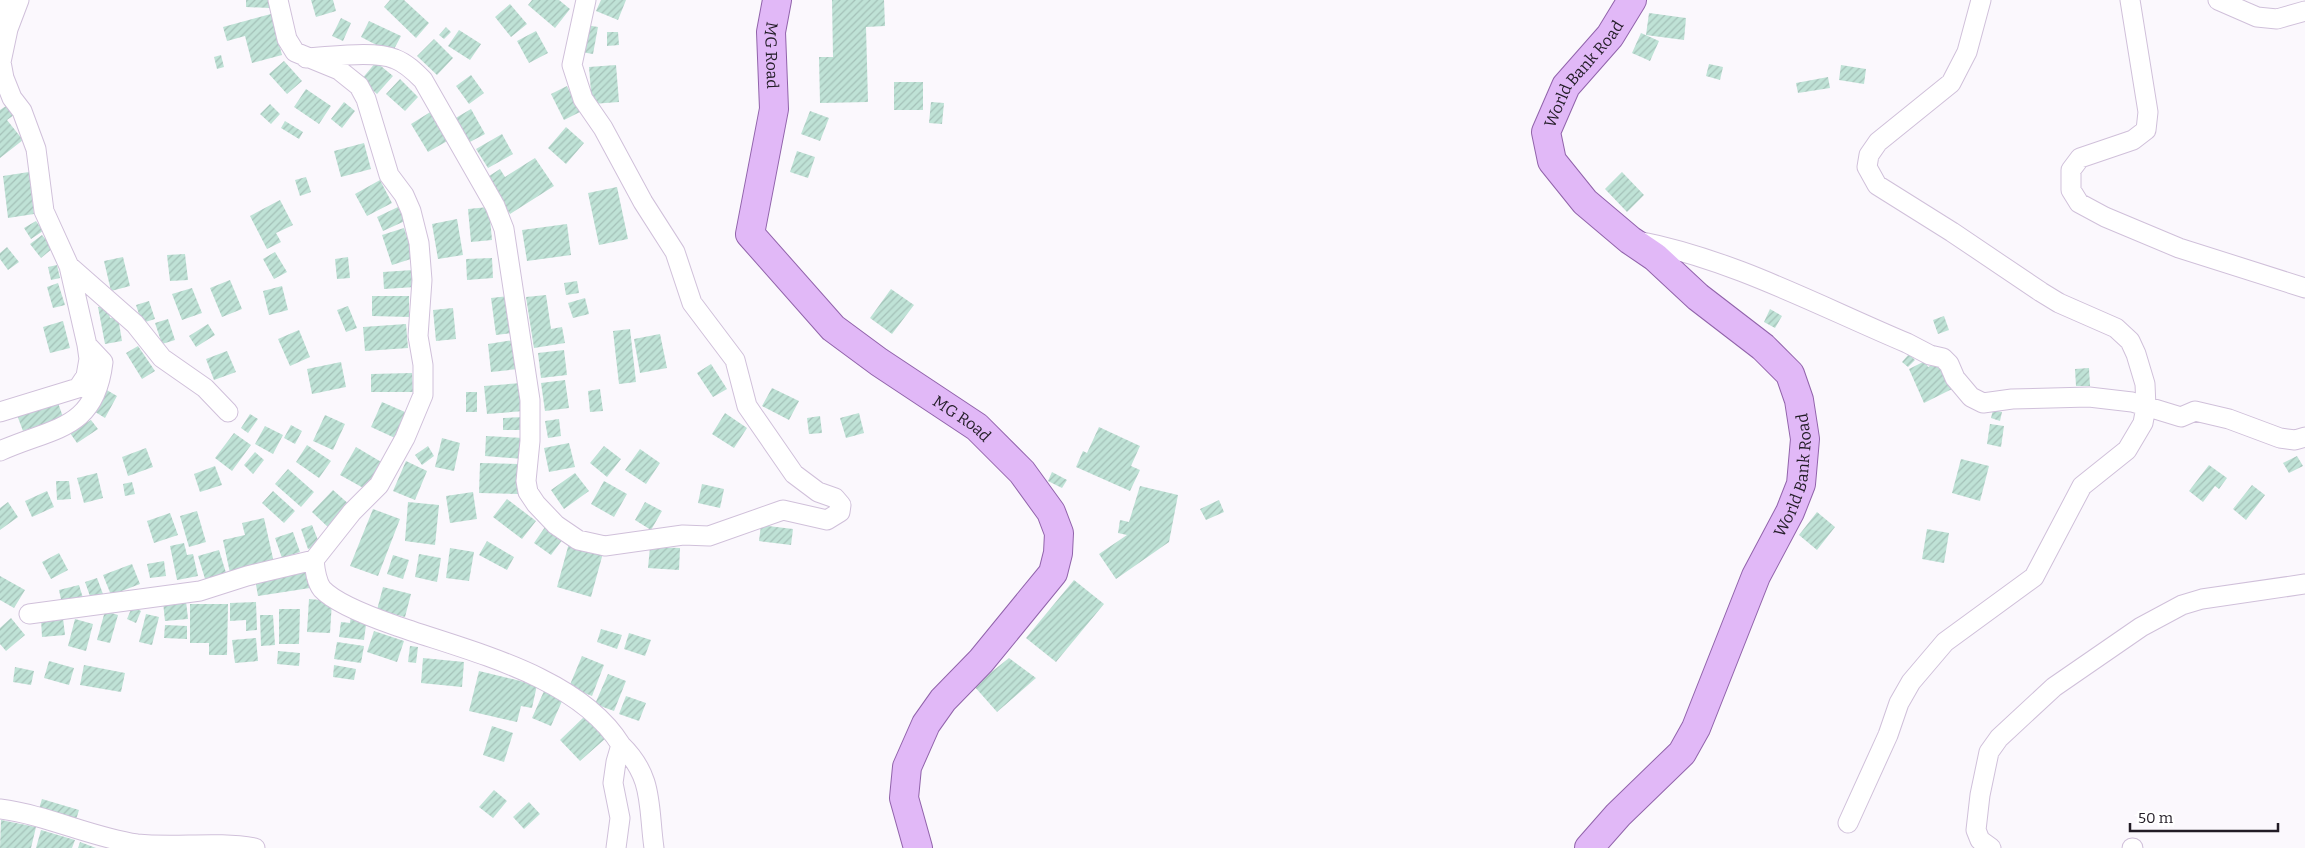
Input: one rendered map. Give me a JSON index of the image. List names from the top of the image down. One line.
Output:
{"streets":{"main road":["MG Road","World Bank Road"]},"scale_bar":"50 m"}
